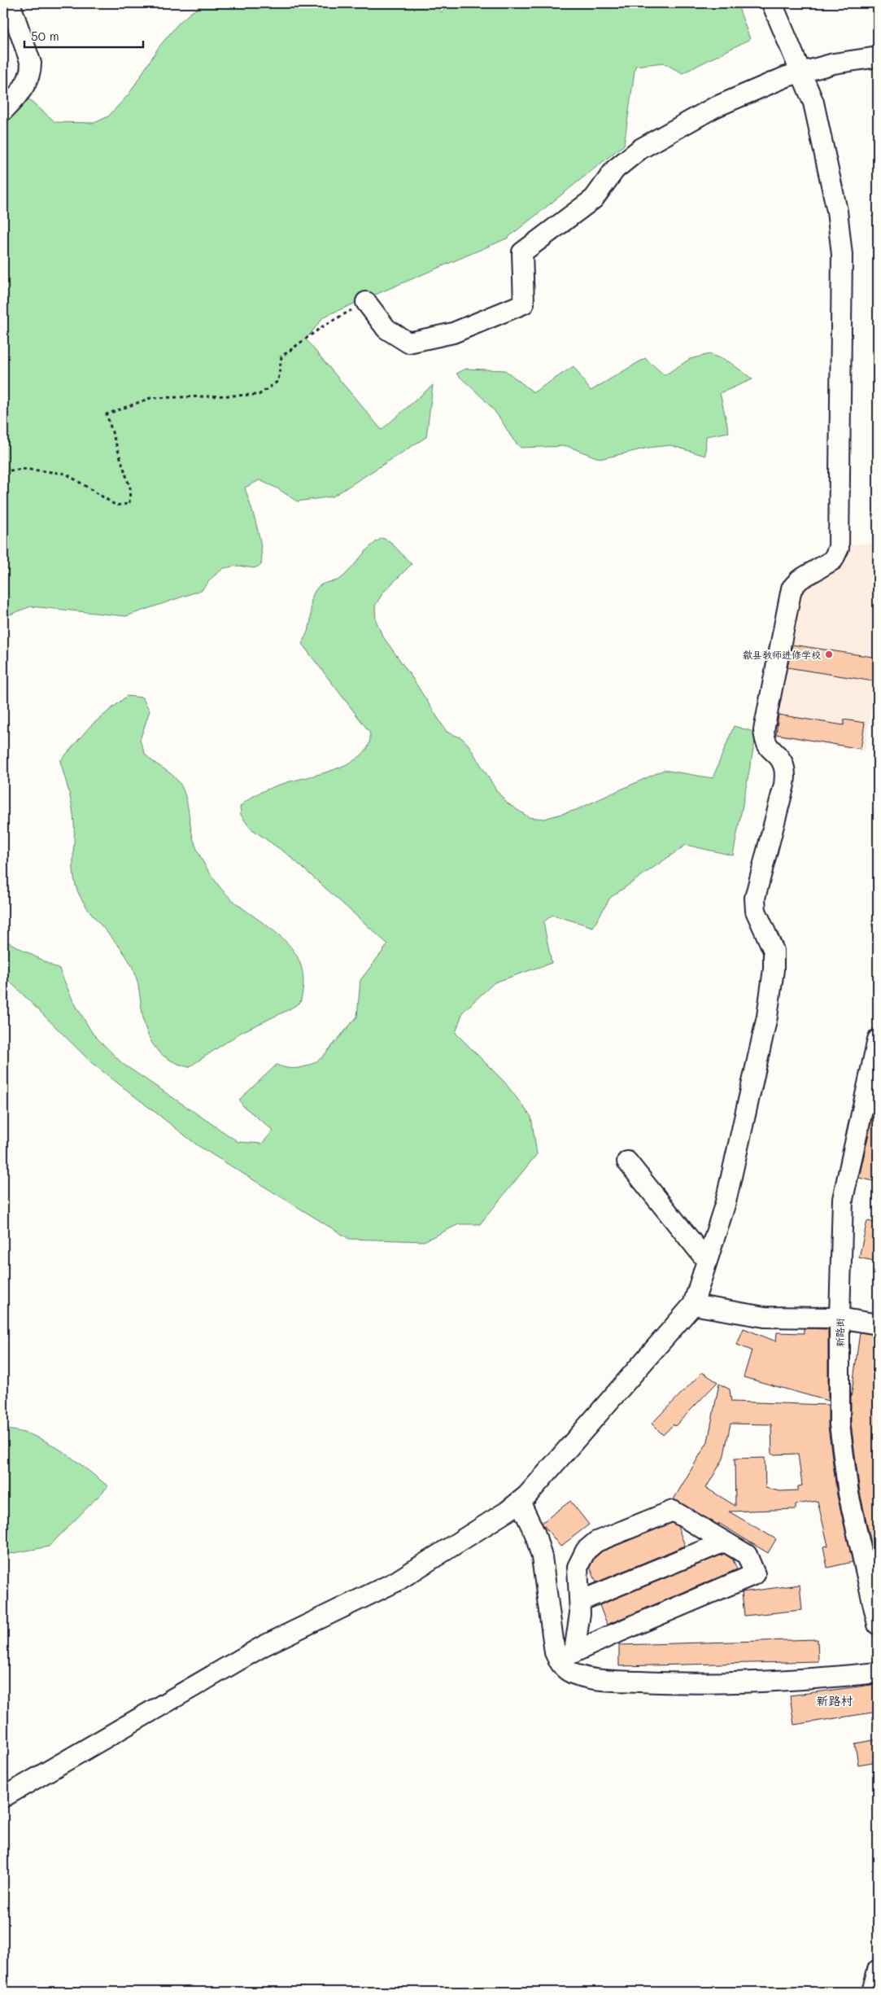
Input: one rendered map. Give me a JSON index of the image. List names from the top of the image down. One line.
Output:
{"streets":{"street":["新路街"]},"districts":["新路村"],"places":["歙县教师进修学校"],"scale_bar":"50 m"}
